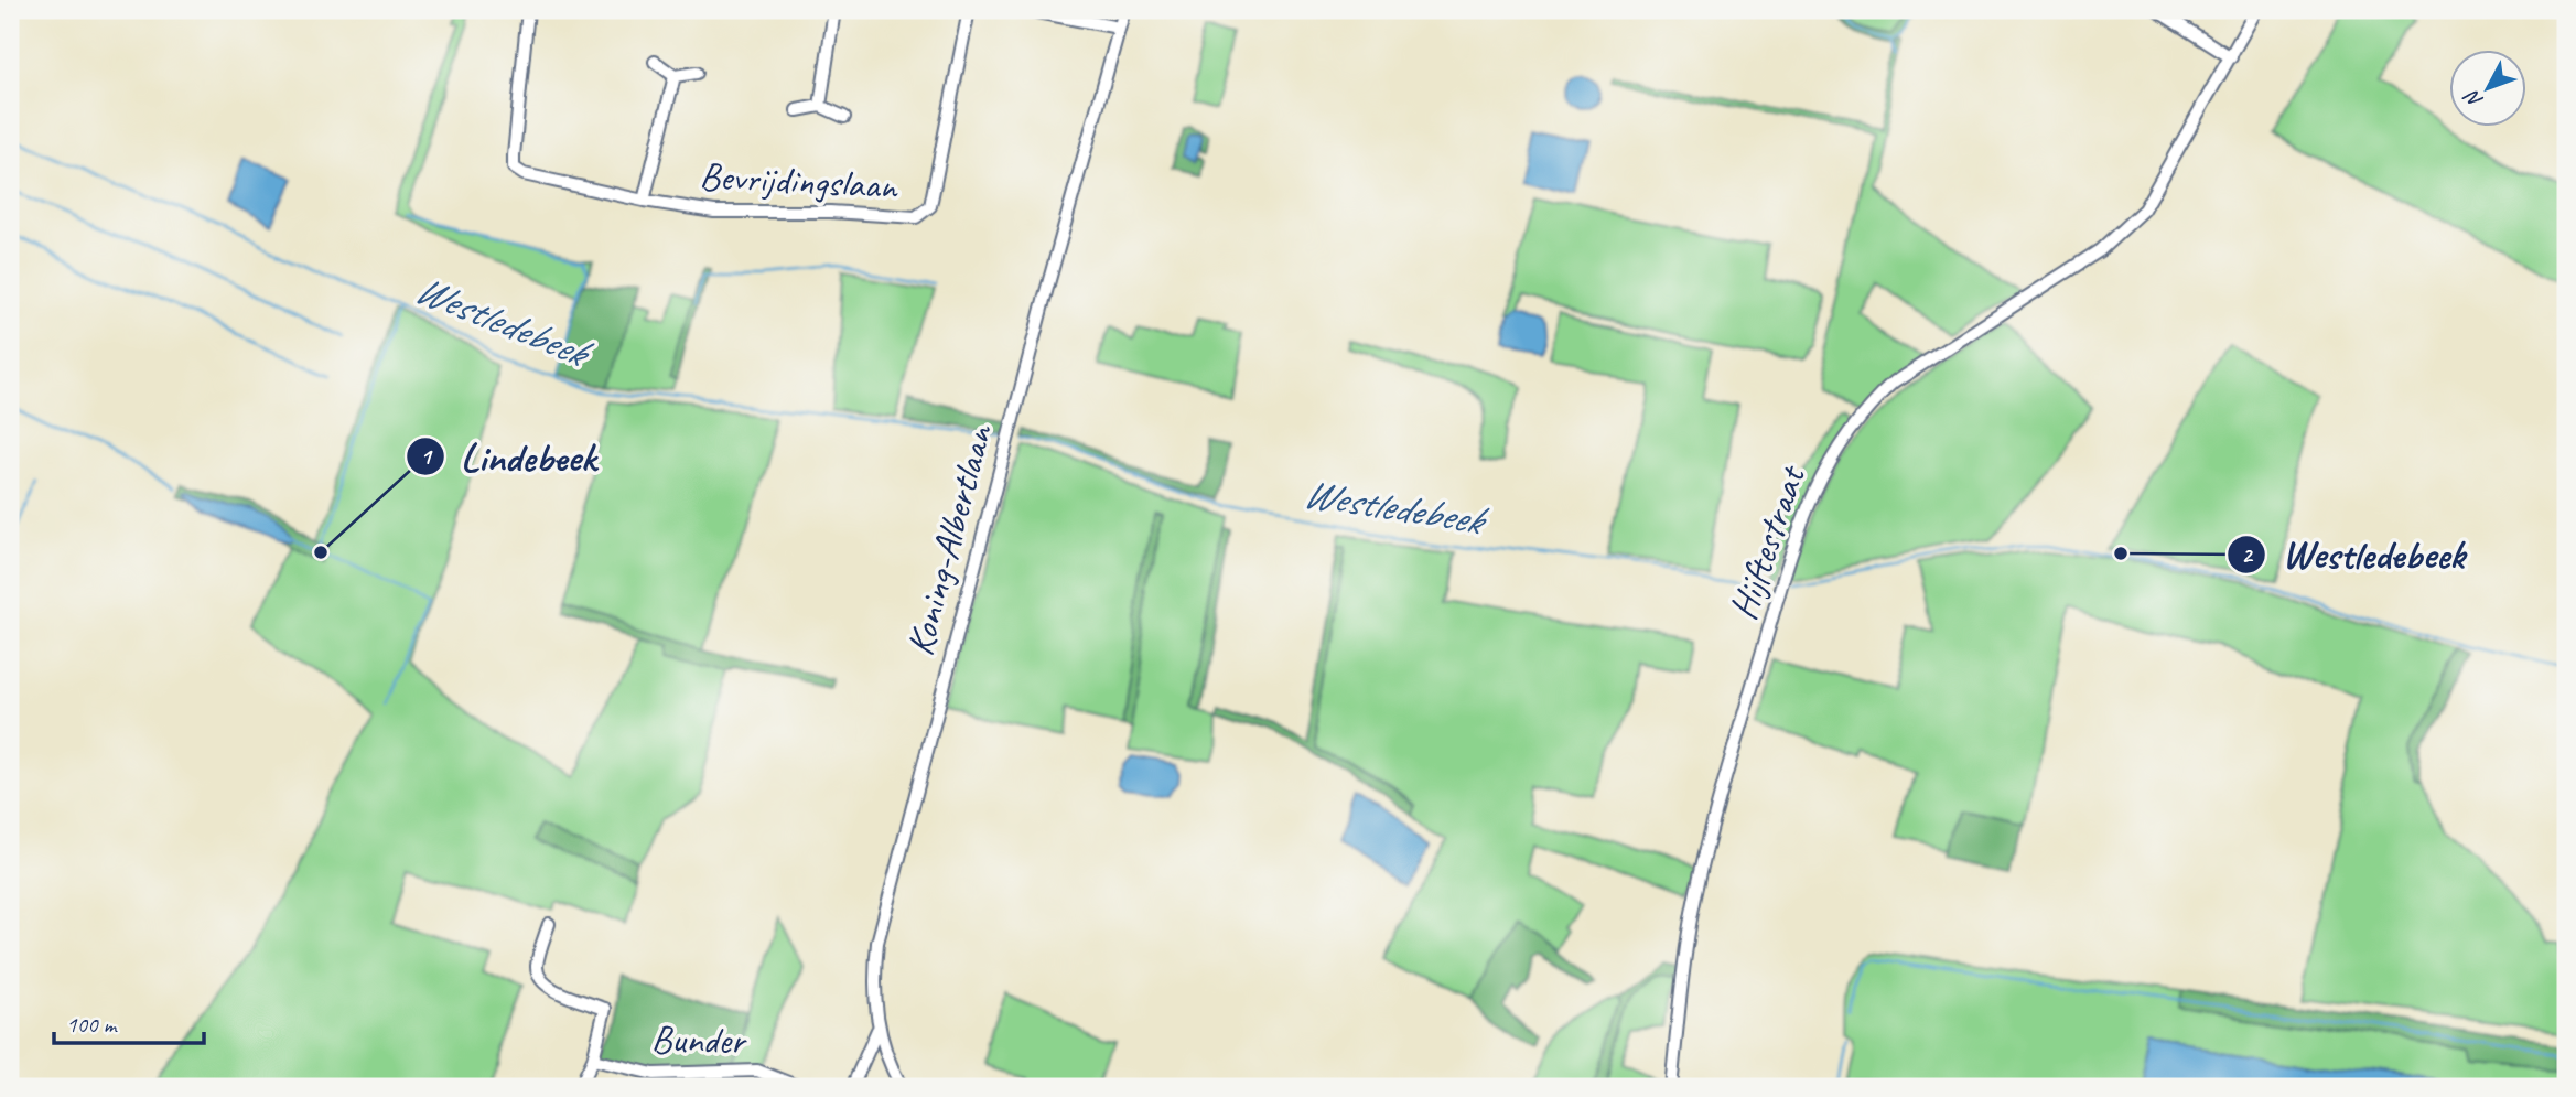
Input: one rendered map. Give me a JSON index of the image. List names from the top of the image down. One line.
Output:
{"streets":{"street":["Bevrijdingslaan","Koning-Albertlaan","Hijftestraat","Bunder"]},"water":["Westledebeek"],"places":["Lindebeek","Westledebeek"],"scale_bar":"100 m","north":"bottom left"}
